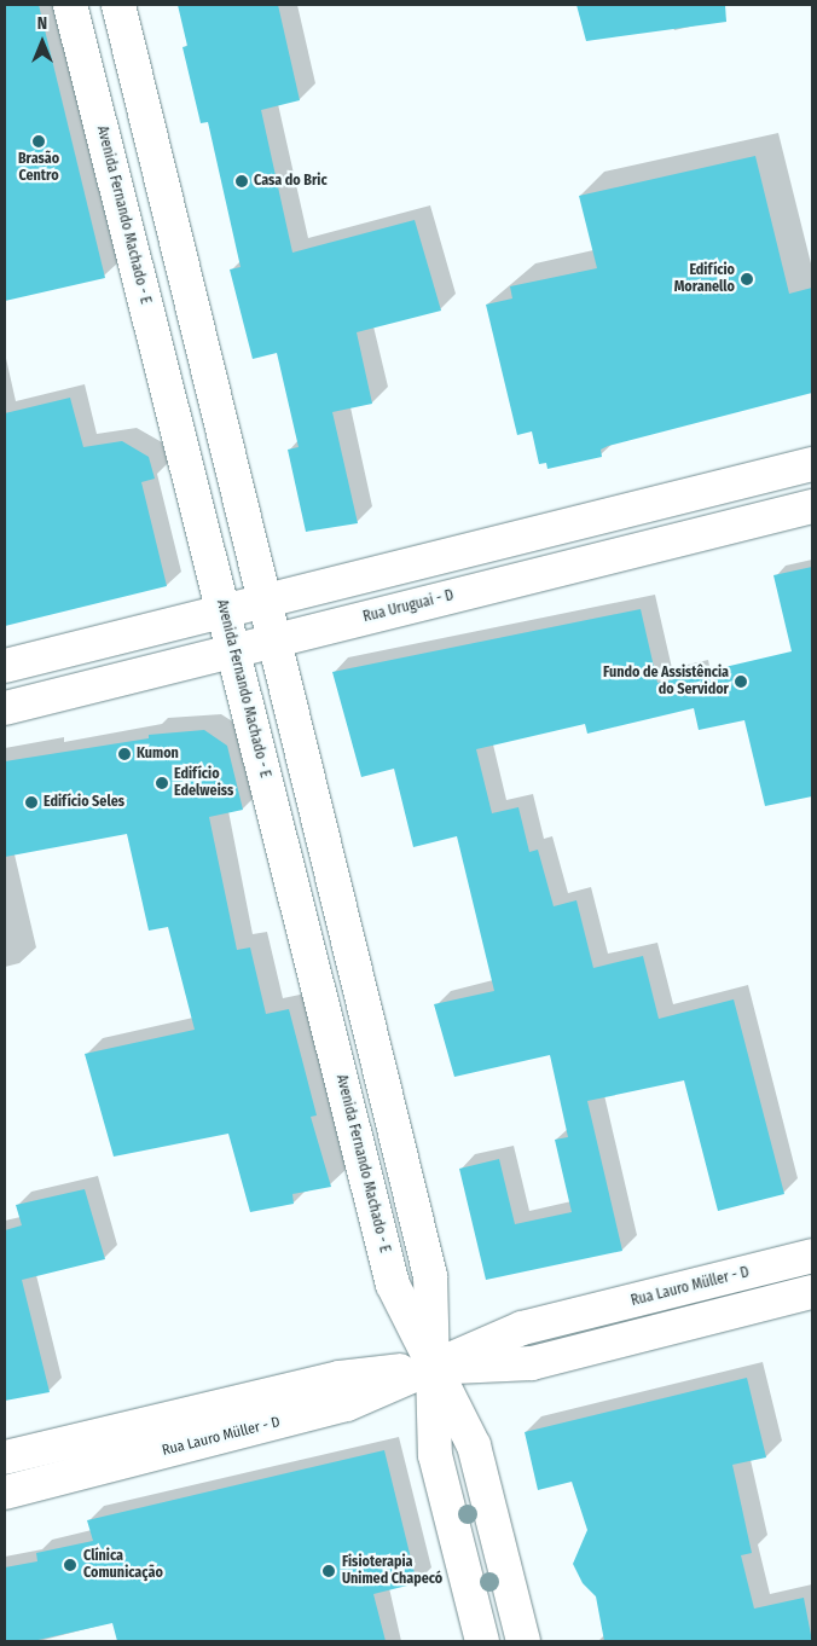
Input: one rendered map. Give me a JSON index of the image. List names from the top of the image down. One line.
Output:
{"streets":{"street":["Avenida Fernando Machado - E","Rua Uruguai - D","Rua Lauro Müller - D"]},"crossings":[["Avenida Fernando Machado - E","Rua Uruguai - D"],["Avenida Fernando Machado - E","Rua Lauro Müller - D"]],"places":["Brasão Centro","Casa do Bric","Edifício Moranello","Fundo de Assistência do Servidor","Kumon","Edifício Edelweiss","Edifício Seles","Clínica Comunicação","Fisioterapia Unimed Chapecó"],"north":"top"}
